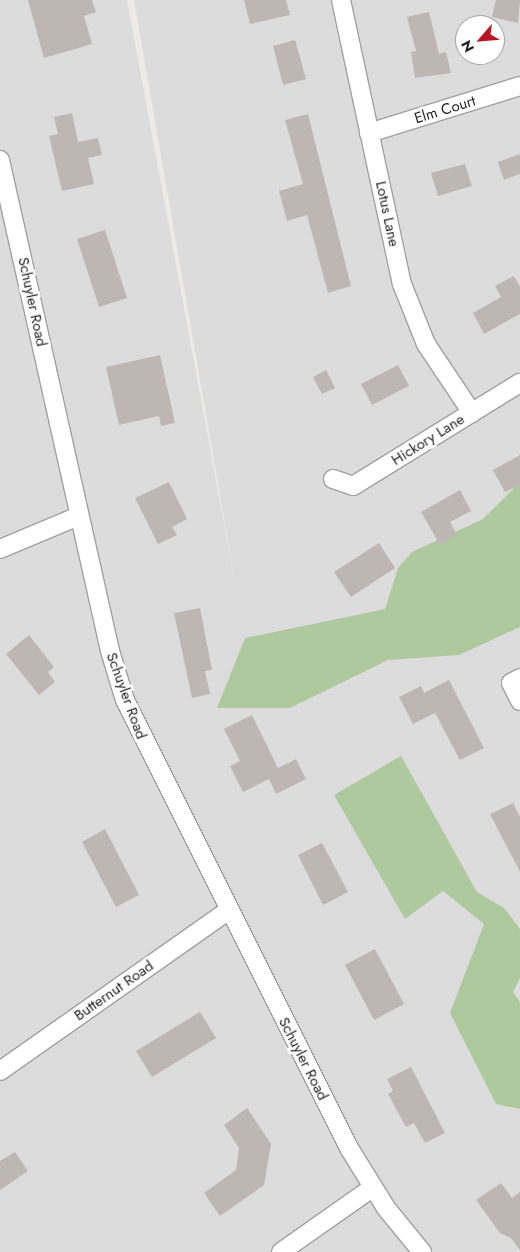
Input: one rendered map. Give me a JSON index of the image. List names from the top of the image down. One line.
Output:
{"streets":{"street":["Elm Court","Lotus Lane","Schuyler Road","Hickory Lane","Butternut Road"]},"crossings":[["Elm Court","Lotus Lane"],["Lotus Lane","Hickory Lane"],["Schuyler Road","Butternut Road"]],"north":"bottom left"}
